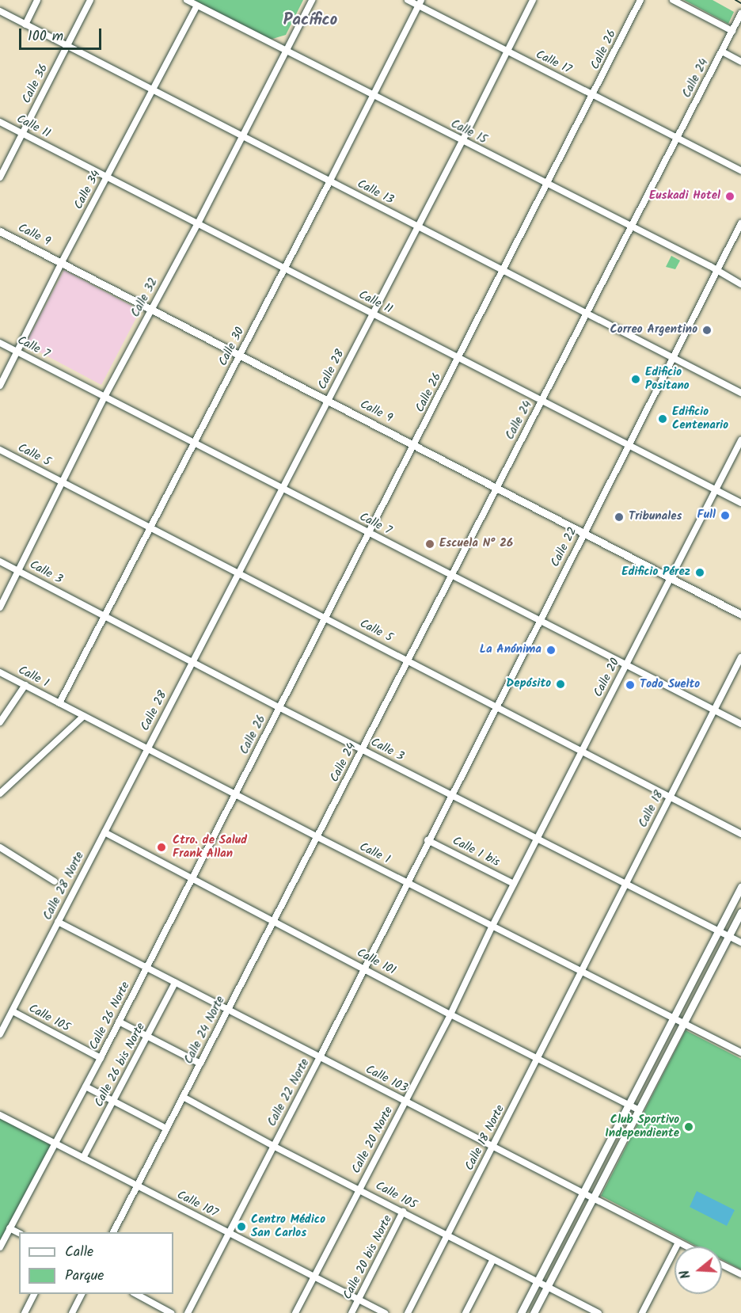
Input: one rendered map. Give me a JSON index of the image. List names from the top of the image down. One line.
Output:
{"streets":{"main road":["Calle 9"],"street":["Calle 26","Calle 17","Calle 24","Calle 36","Calle 11","Calle 15","Calle 34","Calle 13","Calle 32","Calle 30","Calle 7","Calle 28","Calle 5","Calle 22","Calle 3","Calle 1","Calle 20","Calle 18","Calle 1 bis","Calle 28 Norte","Calle 101","Calle 26 Norte","Calle 105","Calle 24 Norte","Calle 26 bis Norte","Calle 103","Calle 22 Norte","Calle 18 Norte","Calle 20 Norte","Calle 107","Calle 20 bis Norte"]},"crossings":[["Calle 26","Calle 17"],["Calle 26","Calle 11"],["Calle 26","Calle 15"],["Calle 26","Calle 13"],["Calle 26","Calle 9"],["Calle 26","Calle 7"],["Calle 26","Calle 5"],["Calle 26","Calle 3"],["Calle 26","Calle 1"],["Calle 26","Calle 26 Norte"],["Calle 17","Calle 24"],["Calle 17","Calle 30"],["Calle 17","Calle 28"],["Calle 24","Calle 11"],["Calle 24","Calle 15"],["Calle 24","Calle 13"],["Calle 24","Calle 9"],["Calle 24","Calle 7"],["Calle 24","Calle 5"],["Calle 24","Calle 3"],["Calle 24","Calle 1"],["Calle 24","Calle 24 Norte"],["Calle 36","Calle 11"],["Calle 36","Calle 13"],["Calle 11","Calle 34"],["Calle 11","Calle 32"],["Calle 11","Calle 30"],["Calle 11","Calle 28"],["Calle 11","Calle 22"],["Calle 11","Calle 20"],["Calle 15","Calle 34"],["Calle 15","Calle 32"],["Calle 15","Calle 30"],["Calle 15","Calle 28"],["Calle 15","Calle 22"],["Calle 34","Calle 13"],["Calle 34","Calle 9"],["Calle 34","Calle 7"],["Calle 13","Calle 32"],["Calle 13","Calle 30"],["Calle 13","Calle 28"],["Calle 13","Calle 22"],["Calle 9","Calle 32"],["Calle 9","Calle 30"],["Calle 9","Calle 28"],["Calle 9","Calle 22"],["Calle 9","Calle 20"],["Calle 32","Calle 7"],["Calle 32","Calle 5"],["Calle 32","Calle 3"],["Calle 30","Calle 7"],["Calle 30","Calle 5"],["Calle 30","Calle 3"],["Calle 30","Calle 1"],["Calle 7","Calle 28"],["Calle 7","Calle 22"],["Calle 7","Calle 20"],["Calle 7","Calle 18"],["Calle 28","Calle 5"],["Calle 28","Calle 3"],["Calle 28","Calle 1"],["Calle 28","Calle 28 Norte"],["Calle 5","Calle 22"],["Calle 5","Calle 20"],["Calle 5","Calle 18"],["Calle 22","Calle 3"],["Calle 22","Calle 1"],["Calle 22","Calle 1 bis"],["Calle 22","Calle 22 Norte"],["Calle 3","Calle 20"],["Calle 3","Calle 18"],["Calle 1","Calle 20"],["Calle 1","Calle 18"],["Calle 1","Calle 28 Norte"],["Calle 1","Calle 26 Norte"],["Calle 1","Calle 24 Norte"],["Calle 1","Calle 22 Norte"],["Calle 1","Calle 18 Norte"],["Calle 1","Calle 20 Norte"],["Calle 20","Calle 1 bis"],["Calle 20","Calle 20 Norte"],["Calle 18","Calle 18 Norte"],["Calle 28 Norte","Calle 101"],["Calle 28 Norte","Calle 105"],["Calle 28 Norte","Calle 103"],["Calle 101","Calle 26 Norte"],["Calle 101","Calle 24 Norte"],["Calle 101","Calle 22 Norte"],["Calle 101","Calle 18 Norte"],["Calle 101","Calle 20 Norte"],["Calle 26 Norte","Calle 105"],["Calle 26 Norte","Calle 103"],["Calle 26 Norte","Calle 107"],["Calle 105","Calle 24 Norte"],["Calle 105","Calle 22 Norte"],["Calle 105","Calle 18 Norte"],["Calle 105","Calle 20 Norte"],["Calle 105","Calle 20 bis Norte"],["Calle 24 Norte","Calle 103"],["Calle 24 Norte","Calle 107"],["Calle 26 bis Norte","Calle 103"],["Calle 26 bis Norte","Calle 107"],["Calle 103","Calle 22 Norte"],["Calle 103","Calle 18 Norte"],["Calle 103","Calle 20 Norte"],["Calle 22 Norte","Calle 107"],["Calle 20 Norte","Calle 107"],["Calle 107","Calle 20 bis Norte"]],"districts":["Pacífico"],"places":["Euskadi Hotel","Correo Argentino","Edificio Positano","Edificio Centenario","Full","Tribunales","Escuela N° 26","Edificio Pérez","La Anónima","Depósito","Todo Suelto","Ctro. de Salud Frank Allan","Club Sportivo Independiente","Centro Médico San Carlos"],"legend":["Calle","Parque"],"scale_bar":"100 m","north":"left"}
